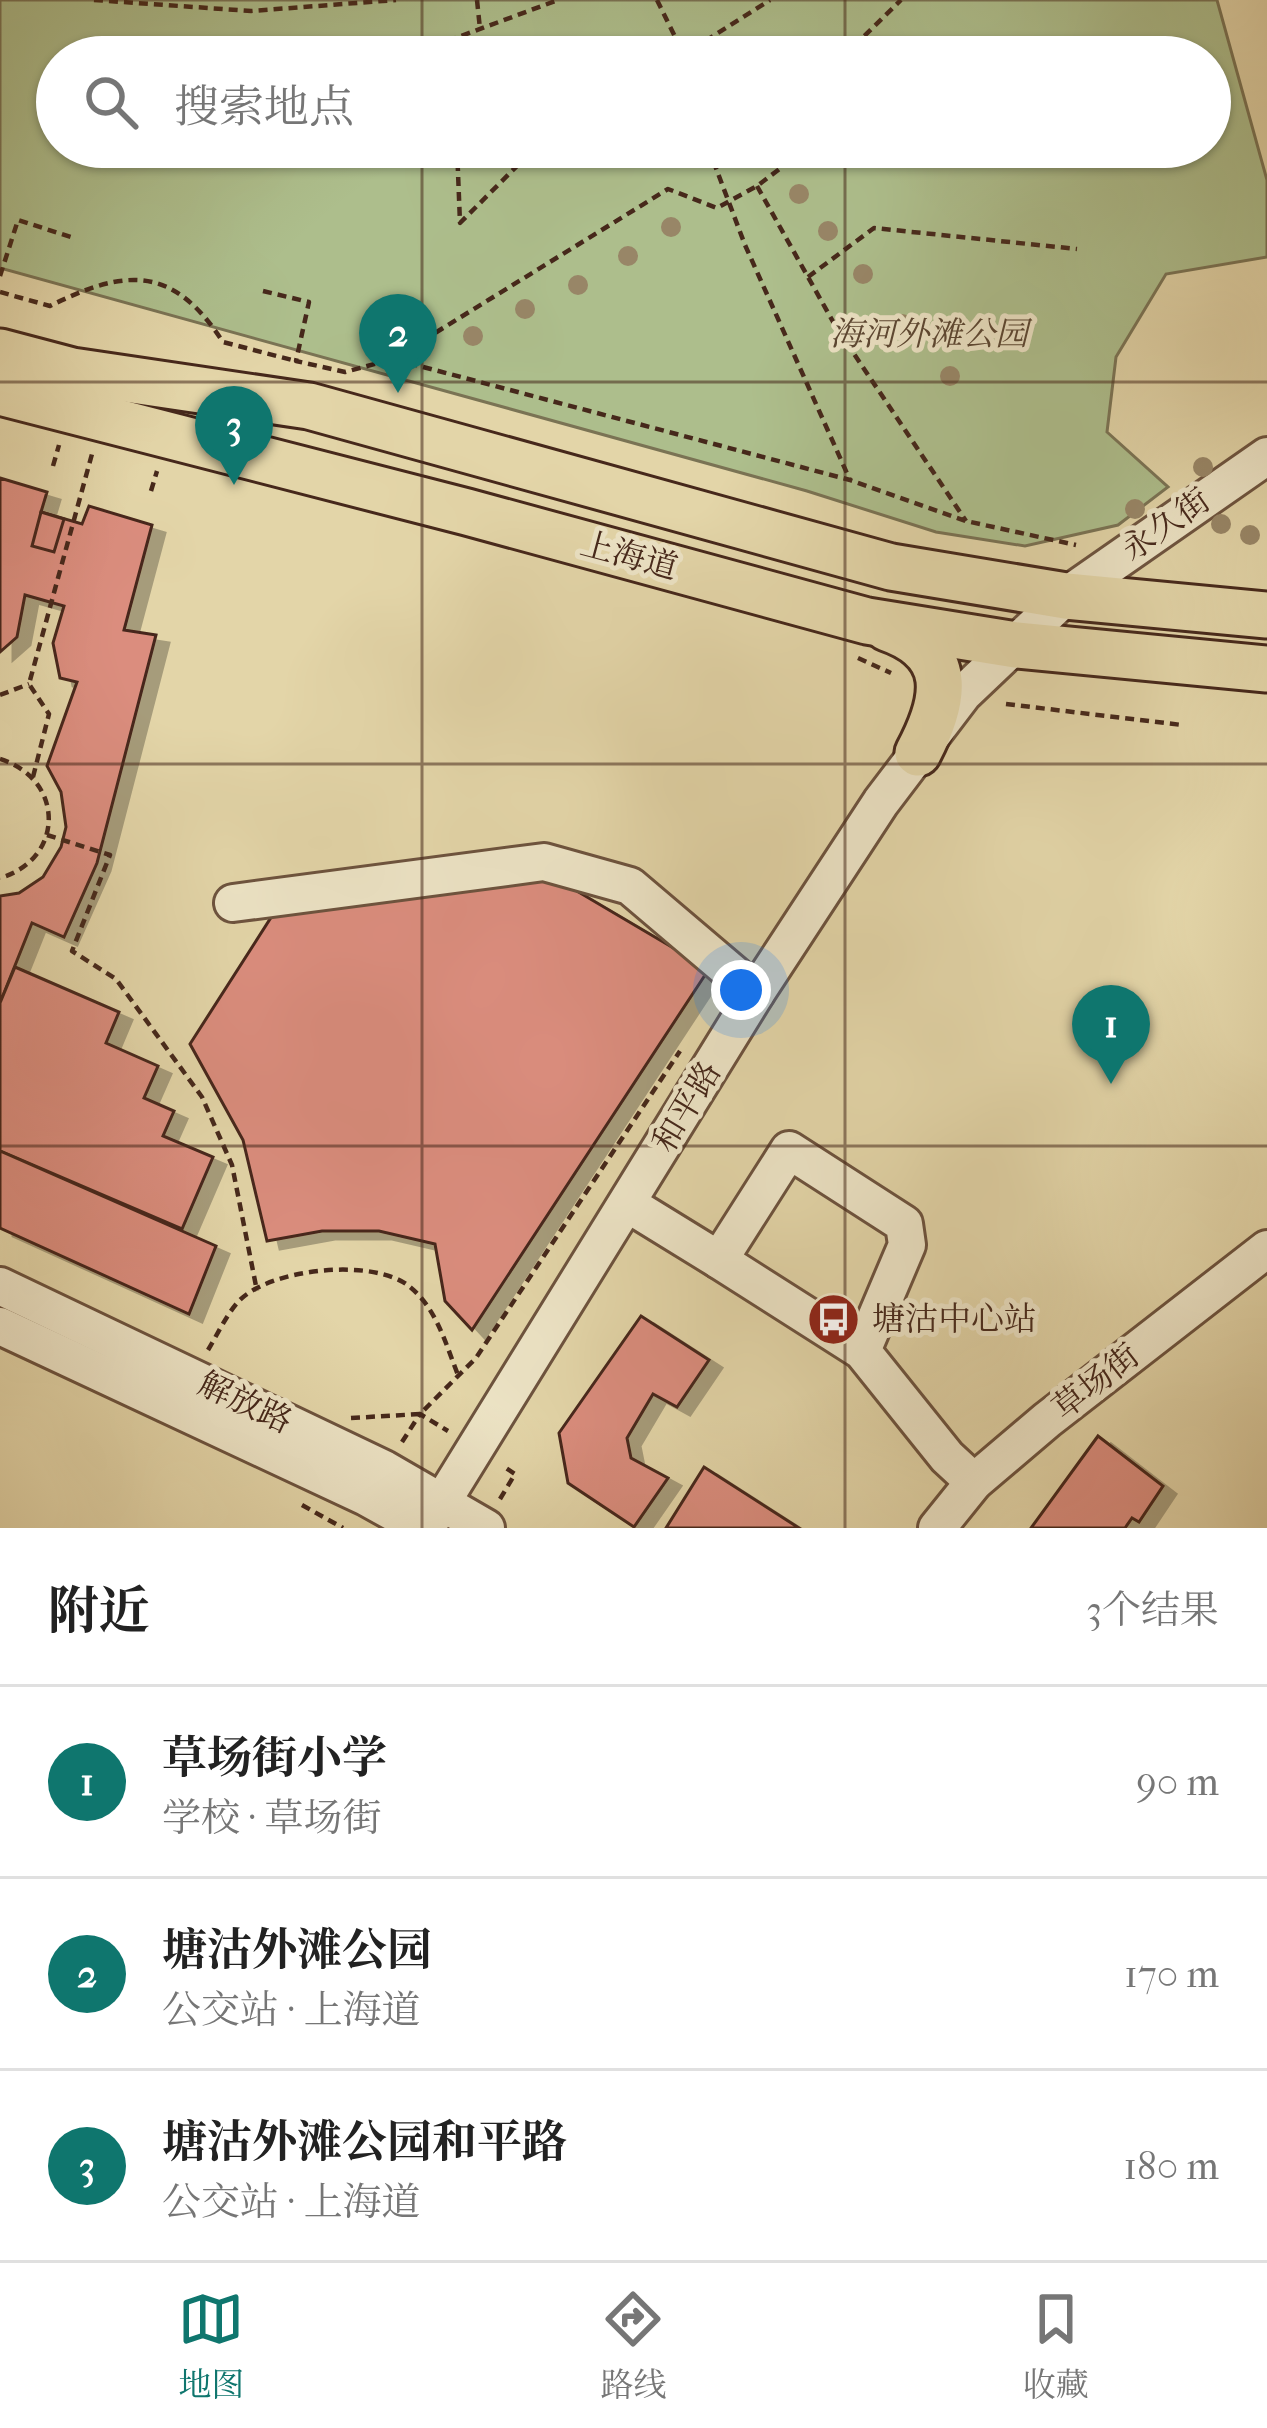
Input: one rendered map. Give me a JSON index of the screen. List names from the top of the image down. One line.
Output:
{"streets":{"main road":["上海道"],"street":["永久街","和平路","草场街","解放路"]},"crossings":[["永久街","上海道"],["永久街","和平路"],["上海道","和平路"],["和平路","解放路"]],"parks":["海河外滩公园"],"places":{"bus stop":["塘沽中心站"]},"page":{"search":"搜索地点","pins":["2","3","1"],"heading":["附近","3个结果"],"list":[{"mark":"1","name":"草场街小学","note":"学校 · 草场街","value":"90 m"},{"mark":"2","name":"塘沽外滩公园","note":"公交站 · 上海道","value":"170 m"},{"mark":"3","name":"塘沽外滩公园和平路","note":"公交站 · 上海道","value":"180 m"}],"nav":["地图","路线","收藏"]}}
